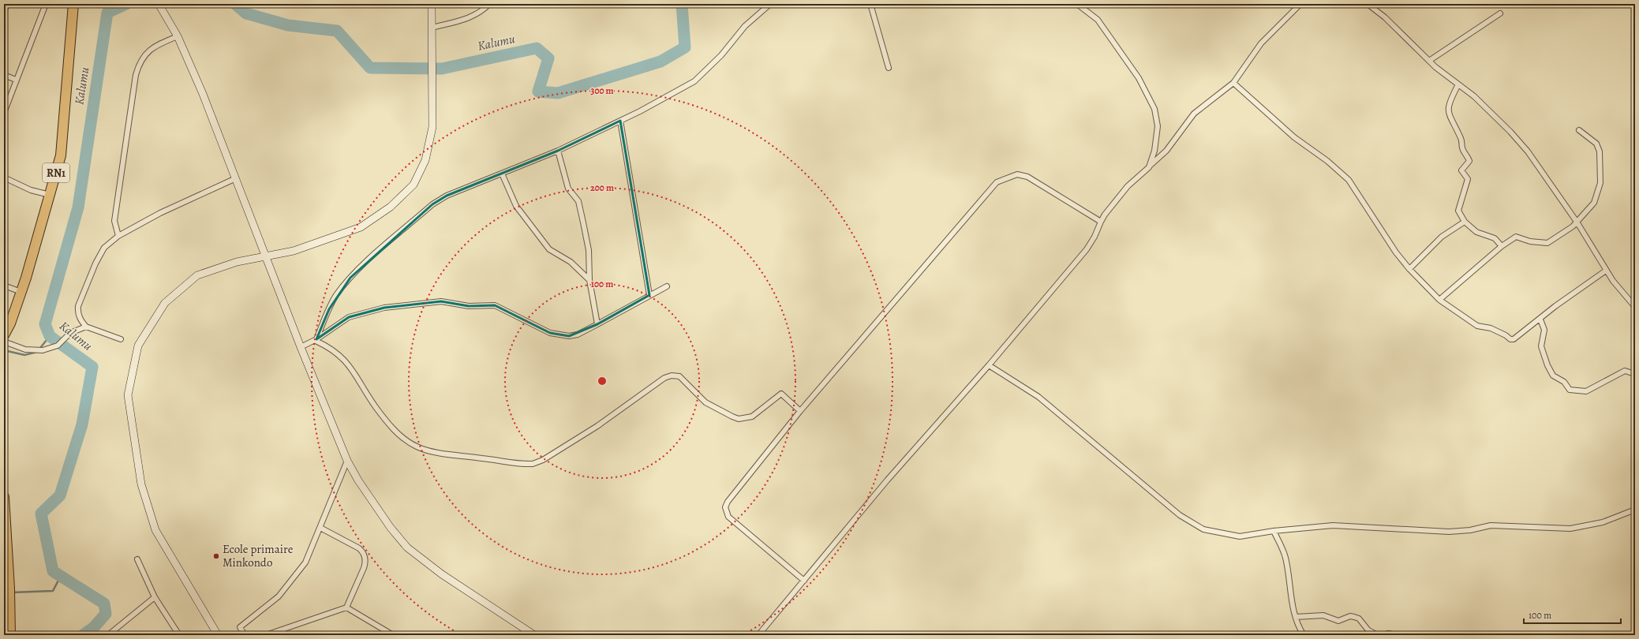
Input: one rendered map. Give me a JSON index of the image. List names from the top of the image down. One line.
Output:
{"streets":{"highway":["RN1"]},"water":["Kalumu"],"places":["Ecole primaire Minkondo"],"scale_bar":"100 m","rings":["300 m","200 m","100 m"]}
